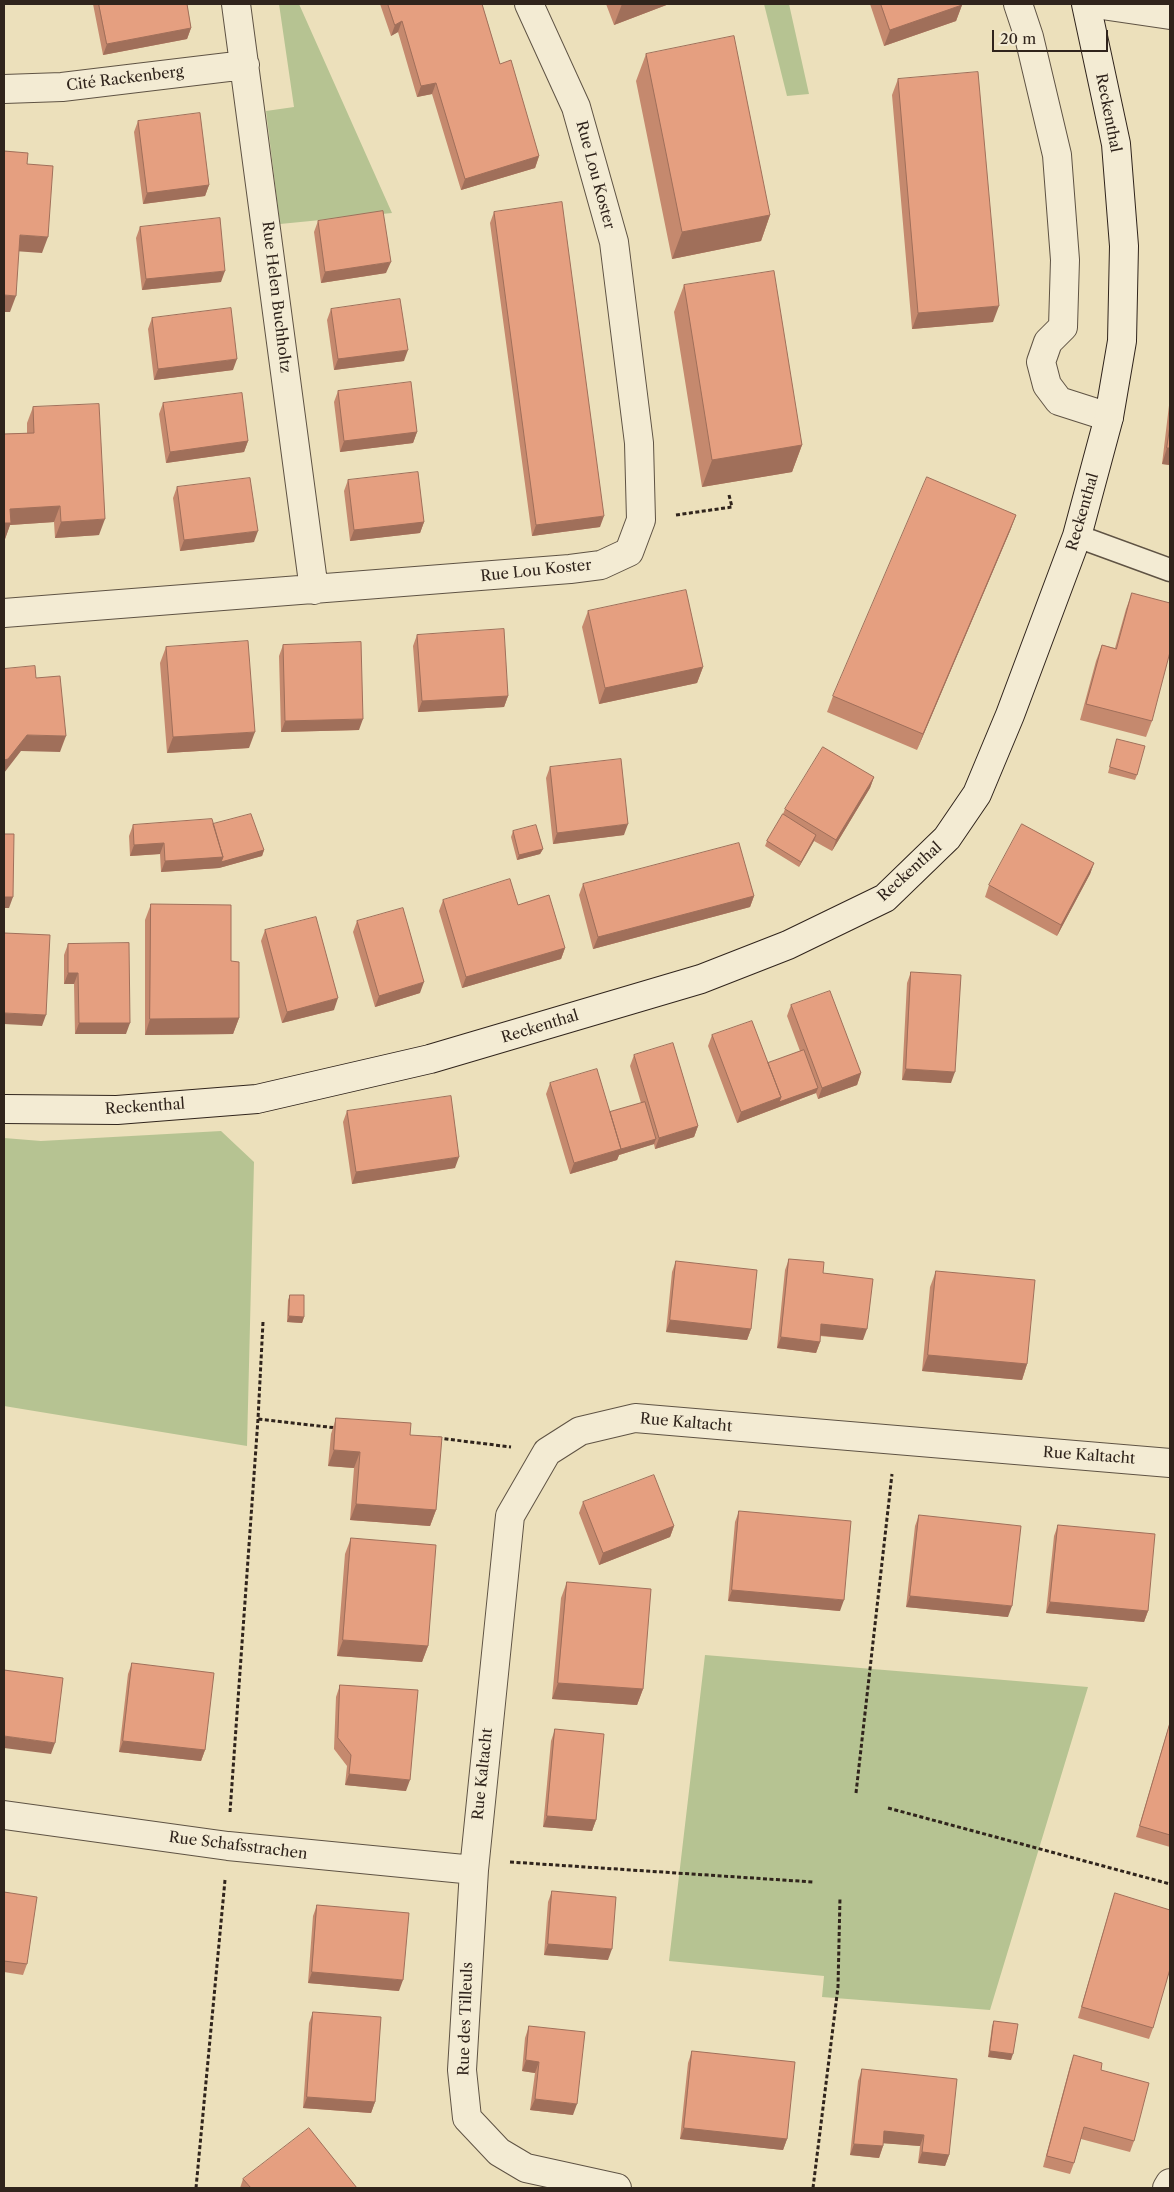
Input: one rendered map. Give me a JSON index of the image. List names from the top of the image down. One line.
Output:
{"streets":{"street":["Cité Rackenberg","Reckenthal","Rue Lou Koster","Rue Helen Buchholtz","Rue Kaltacht","Rue Schafsstrachen","Rue des Tilleuls"]},"crossings":[["Cité Rackenberg","Rue Helen Buchholtz"],["Rue Lou Koster","Rue Helen Buchholtz"],["Rue Kaltacht","Rue Schafsstrachen"],["Rue Kaltacht","Rue des Tilleuls"],["Rue Schafsstrachen","Rue des Tilleuls"]],"scale_bar":"20 m"}
